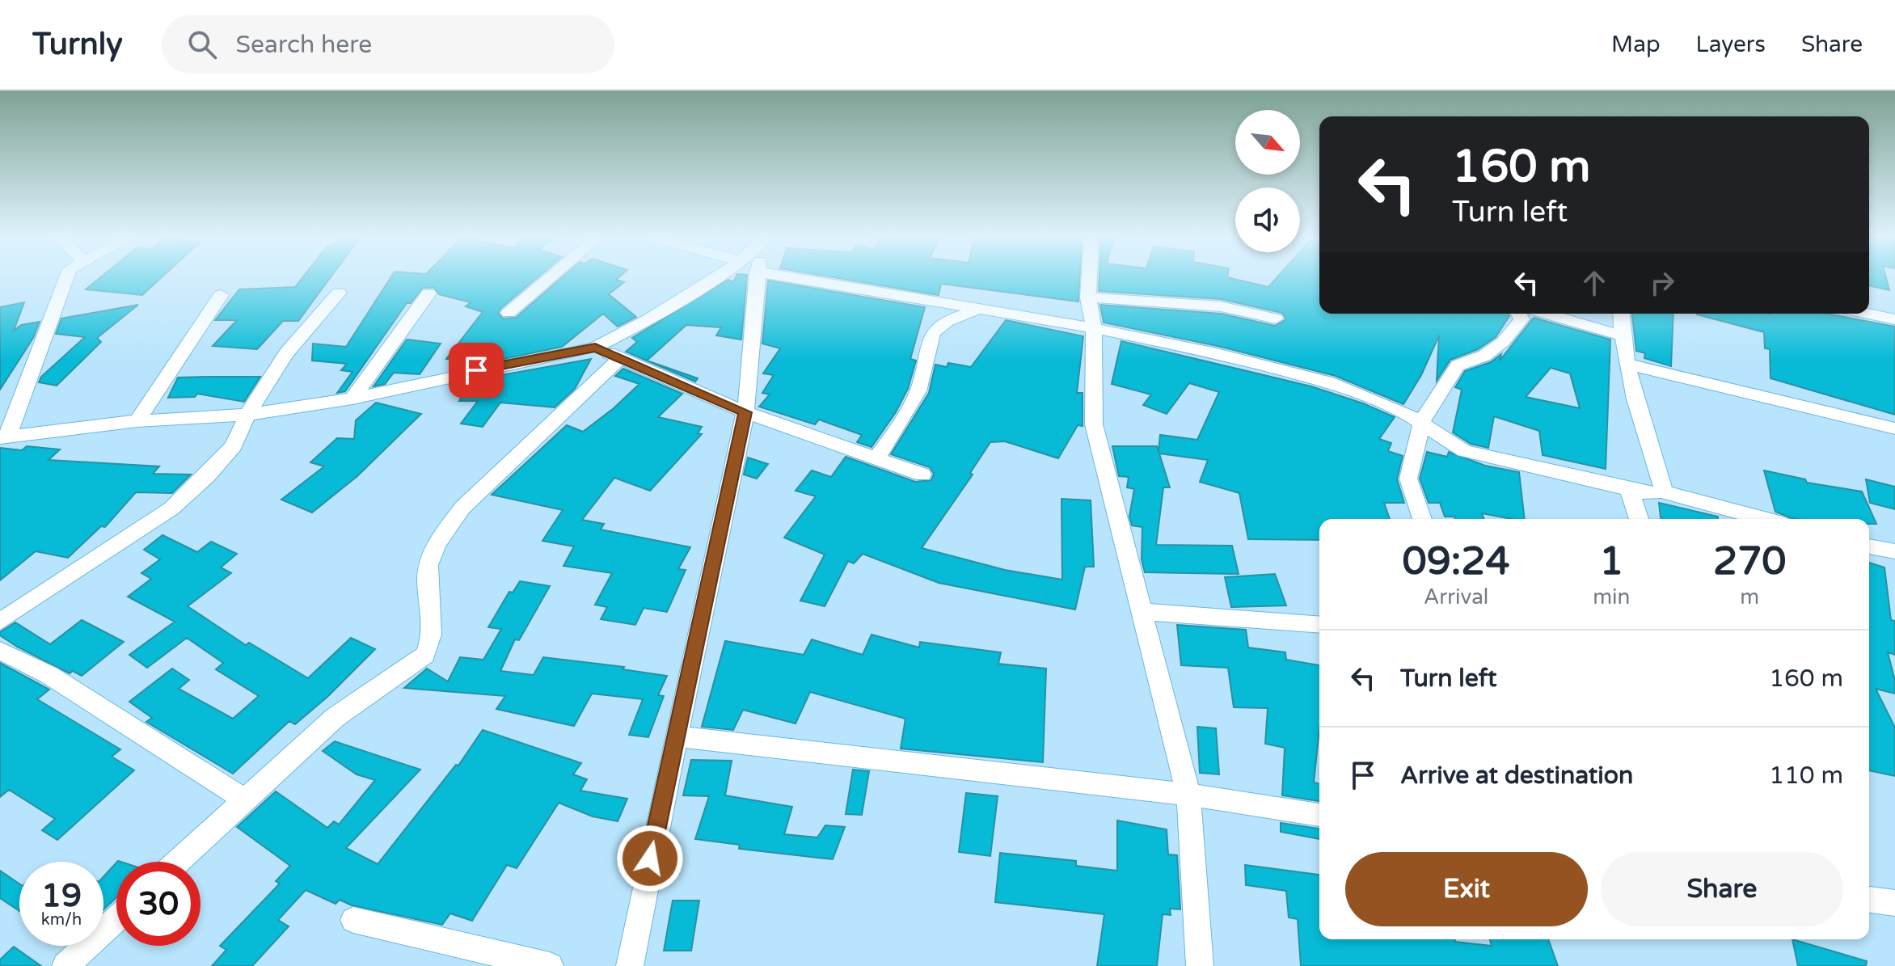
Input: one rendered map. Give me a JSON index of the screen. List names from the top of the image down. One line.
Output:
{"north":"bottom right","page":{"header":"Turnly","search":"Search here","nav":["Map","Layers","Share"],"turn":["160 m","Turn left"],"eta":["09:24","Arrival","1","min","270","m"],"list":[{"name":"Turn left","value":"160 m"},{"name":"Arrive at destination","value":"110 m"}],"buttons":["Exit","Share"],"speed":"19 km/h","limit":"30"}}
